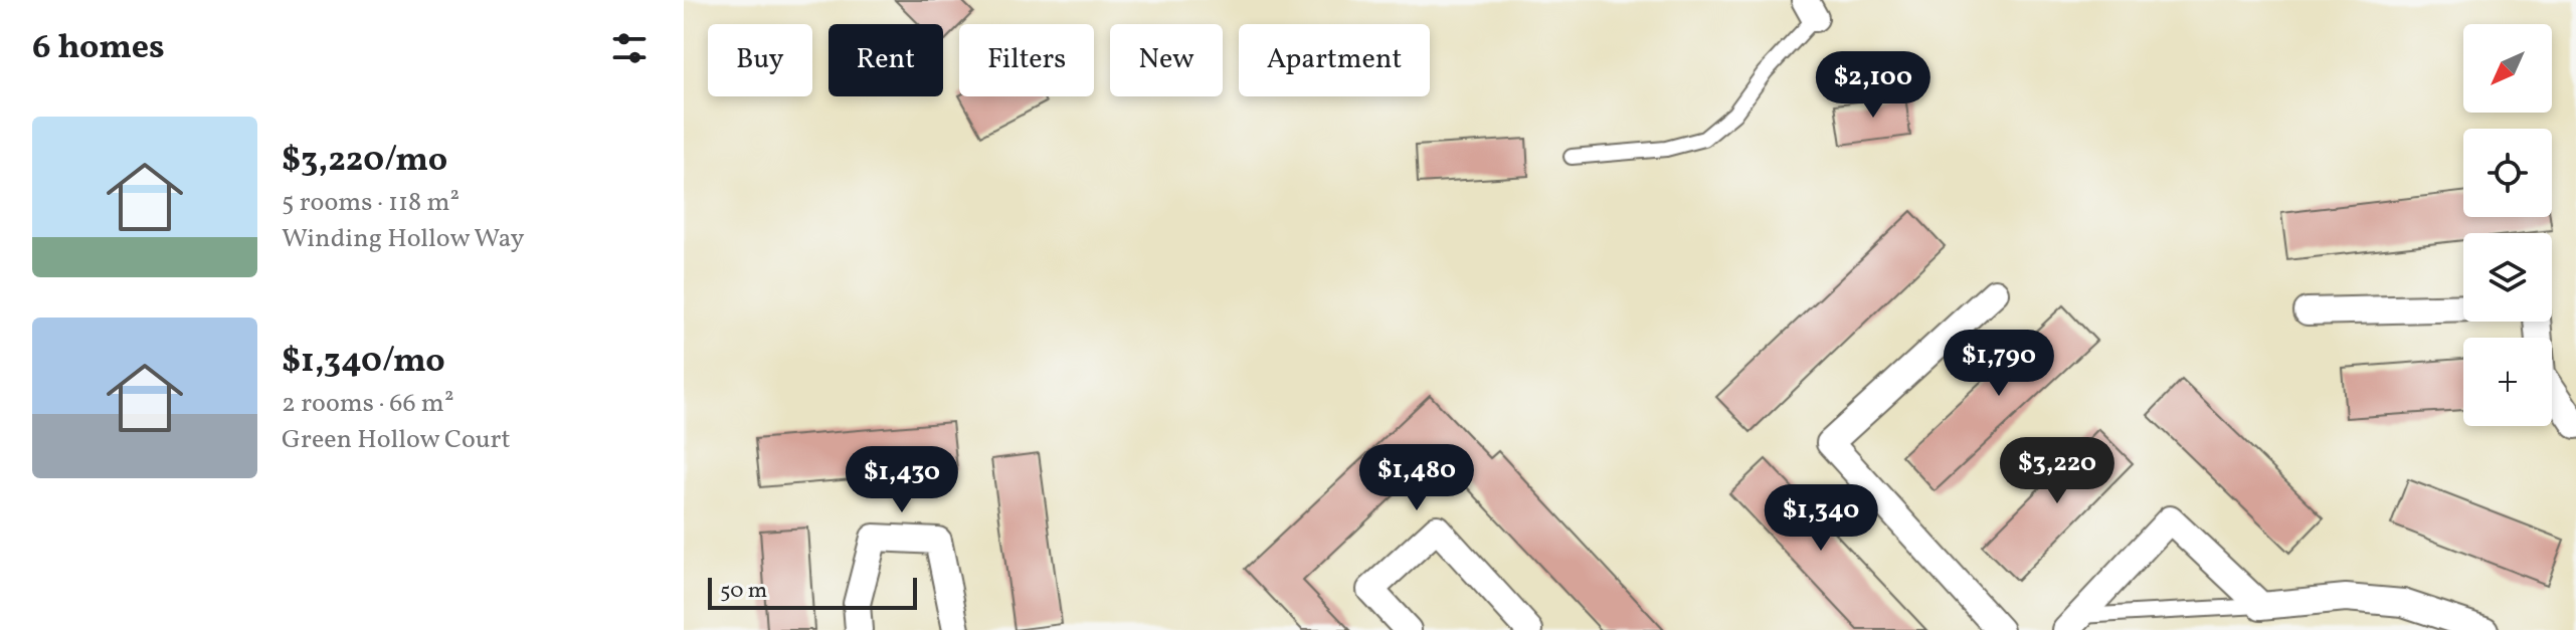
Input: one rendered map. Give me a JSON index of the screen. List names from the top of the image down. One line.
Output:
{"scale_bar":"50 m","north":"bottom left","page":{"heading":"6 homes","map_buttons":"+","chip":["Buy","Rent","Filters","New","Apartment"],"price":["$2,100","$1,790","$3,220","$1,480","$1,430","$1,340"],"list":[{"name":"$3,220/mo","note":"5 rooms · 118 m² · Winding Hollow Way"},{"name":"$1,340/mo","note":"2 rooms · 66 m² · Green Hollow Court"}],"scale":"50 m"}}
